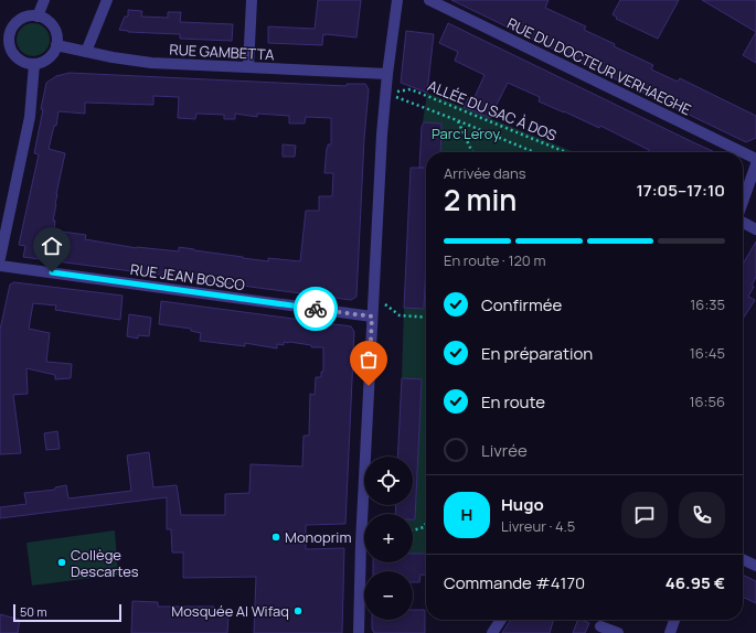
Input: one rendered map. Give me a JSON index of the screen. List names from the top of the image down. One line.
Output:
{"streets":{"street":["RUE GAMBETTA","RUE DU DOCTEUR VERHAEGHE","RUE JEAN BOSCO"],"path":["ALLÉE DU SAC À DOS"]},"parks":["Parc Leroy"],"places":["Monoprim","Collège Descartes","Mosquée Al Wifaq"],"scale_bar":"50 m","page":{"heading":["2 min","Arrivée dans","17:05–17:10"],"panel":["Hugo","Livreur · 4.5","Commande #4170","46.95 €"],"bar":"En route · 120 m","list":[["Confirmée","16:35"],["En préparation","16:45"],["En route","16:56"],"Livrée"],"map_buttons":["+","−"],"round":"H","scale":"50 m"}}
